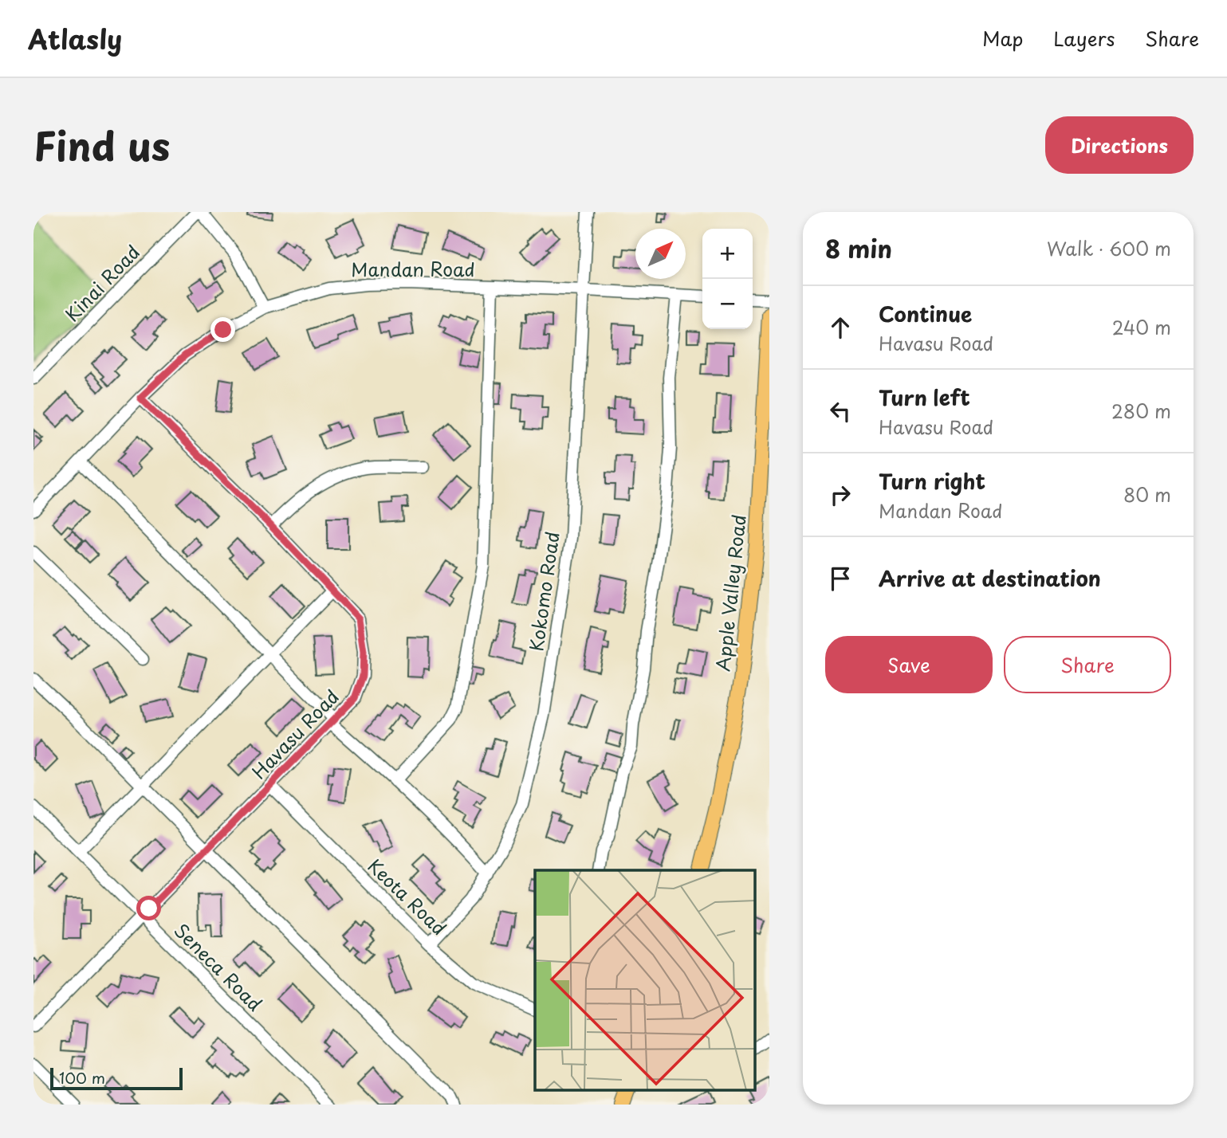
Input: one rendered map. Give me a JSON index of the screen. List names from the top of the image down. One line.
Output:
{"streets":{"main road":["Apple Valley Road"],"street":["Mandan Road","Kinai Road","Kokomo Road","Havasu Road","Keota Road","Seneca Road"]},"crossings":[["Mandan Road","Kinai Road"],["Mandan Road","Kokomo Road"],["Mandan Road","Havasu Road"],["Kokomo Road","Keota Road"],["Havasu Road","Keota Road"],["Havasu Road","Seneca Road"]],"scale_bar":"100 m","north":"top right","page":{"header":"Atlasly","nav":["Map","Layers","Share"],"title":"Find us","buttons":["Directions",["Save","Share"]],"heading":["8 min","Walk · 600 m"],"map_buttons":["+","−"],"list":[["Continue","Havasu Road","240 m"],["Turn left","Havasu Road","280 m"],["Turn right","Mandan Road","80 m"],"Arrive at destination"],"scale":"100 m"}}
